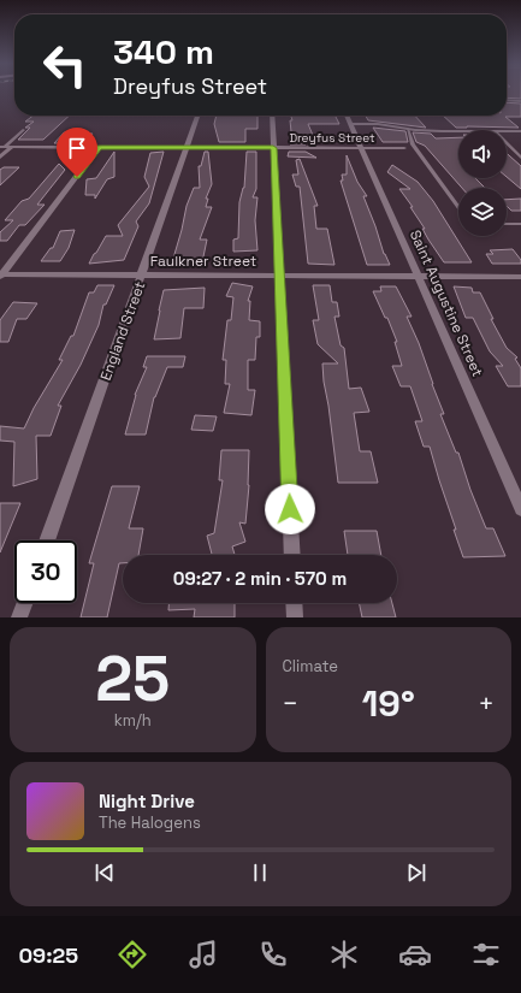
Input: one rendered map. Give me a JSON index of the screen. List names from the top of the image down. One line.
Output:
{"streets":{"street":["Dreyfus Street","Faulkner Street","Saint Augustine Street","England Street"]},"crossings":[["Dreyfus Street","Saint Augustine Street"],["Dreyfus Street","England Street"],["Faulkner Street","Saint Augustine Street"],["Faulkner Street","England Street"]],"page":{"turn":["340 m","Dreyfus Street"],"limit":"30","trip":"09:27 · 2 min · 570 m","tile":[["25","km/h"],"Climate"],"heat":["−","19°","+"],"song":["Night Drive","The Halogens"],"tabs":"09:25"}}
